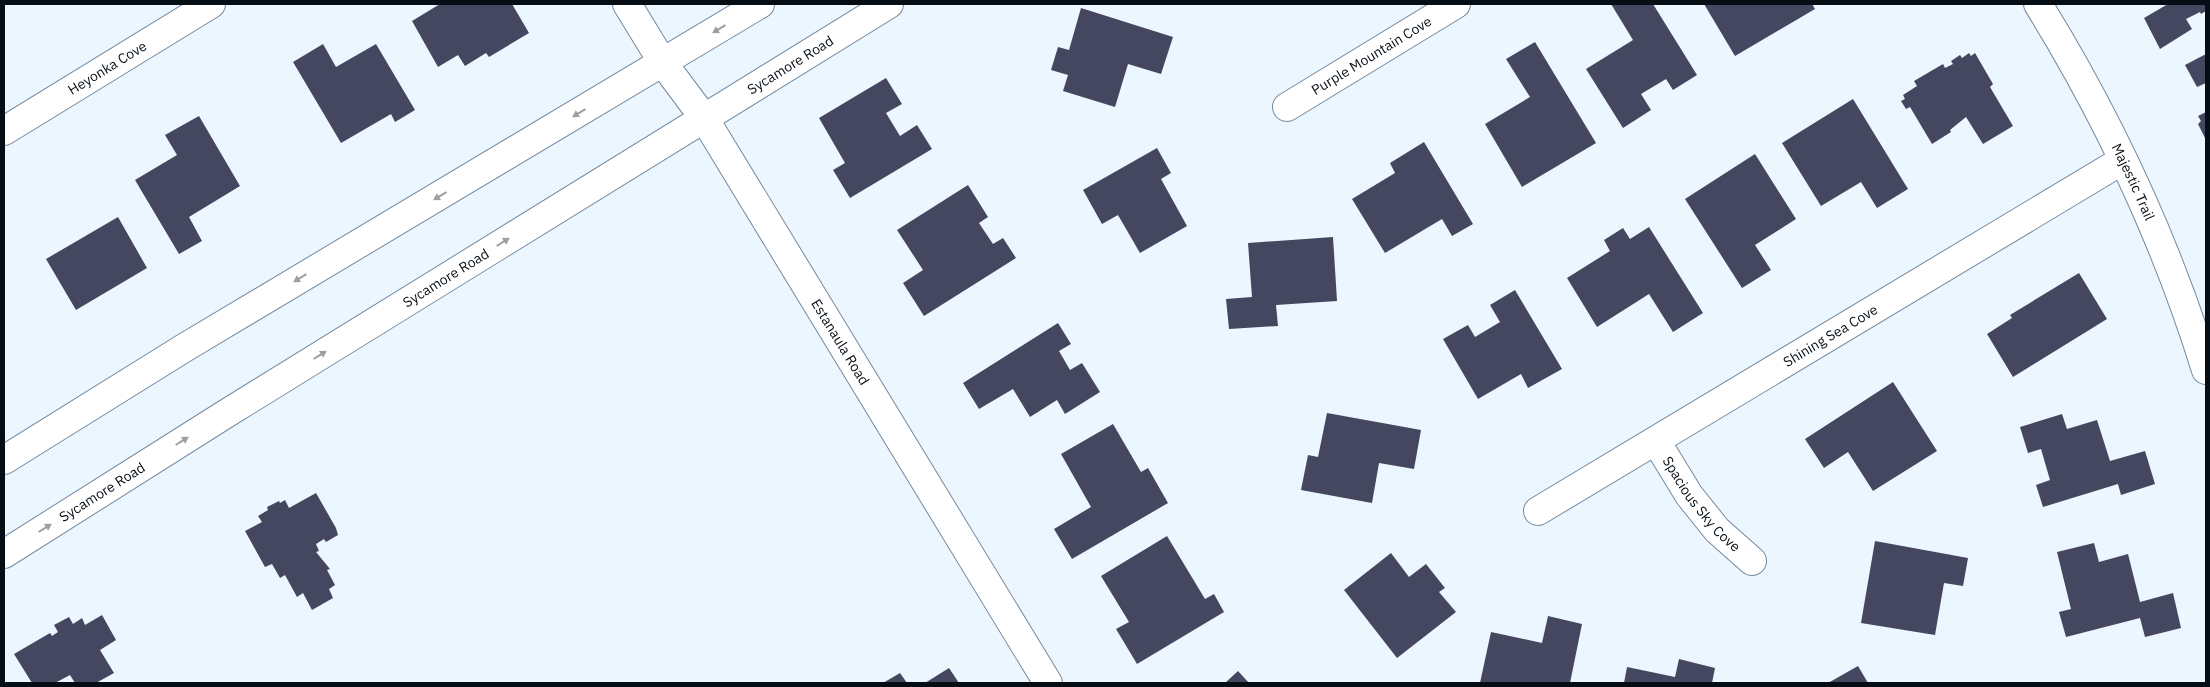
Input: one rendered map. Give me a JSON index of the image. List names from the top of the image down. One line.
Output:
{"streets":{"street":["Purple Mountain Cove","Sycamore Road","Heyonka Cove","Majestic Trail","Shining Sea Cove","Estanaula Road","Spacious Sky Cove"]},"crossings":[["Sycamore Road","Estanaula Road"],["Majestic Trail","Shining Sea Cove"],["Shining Sea Cove","Spacious Sky Cove"]]}
